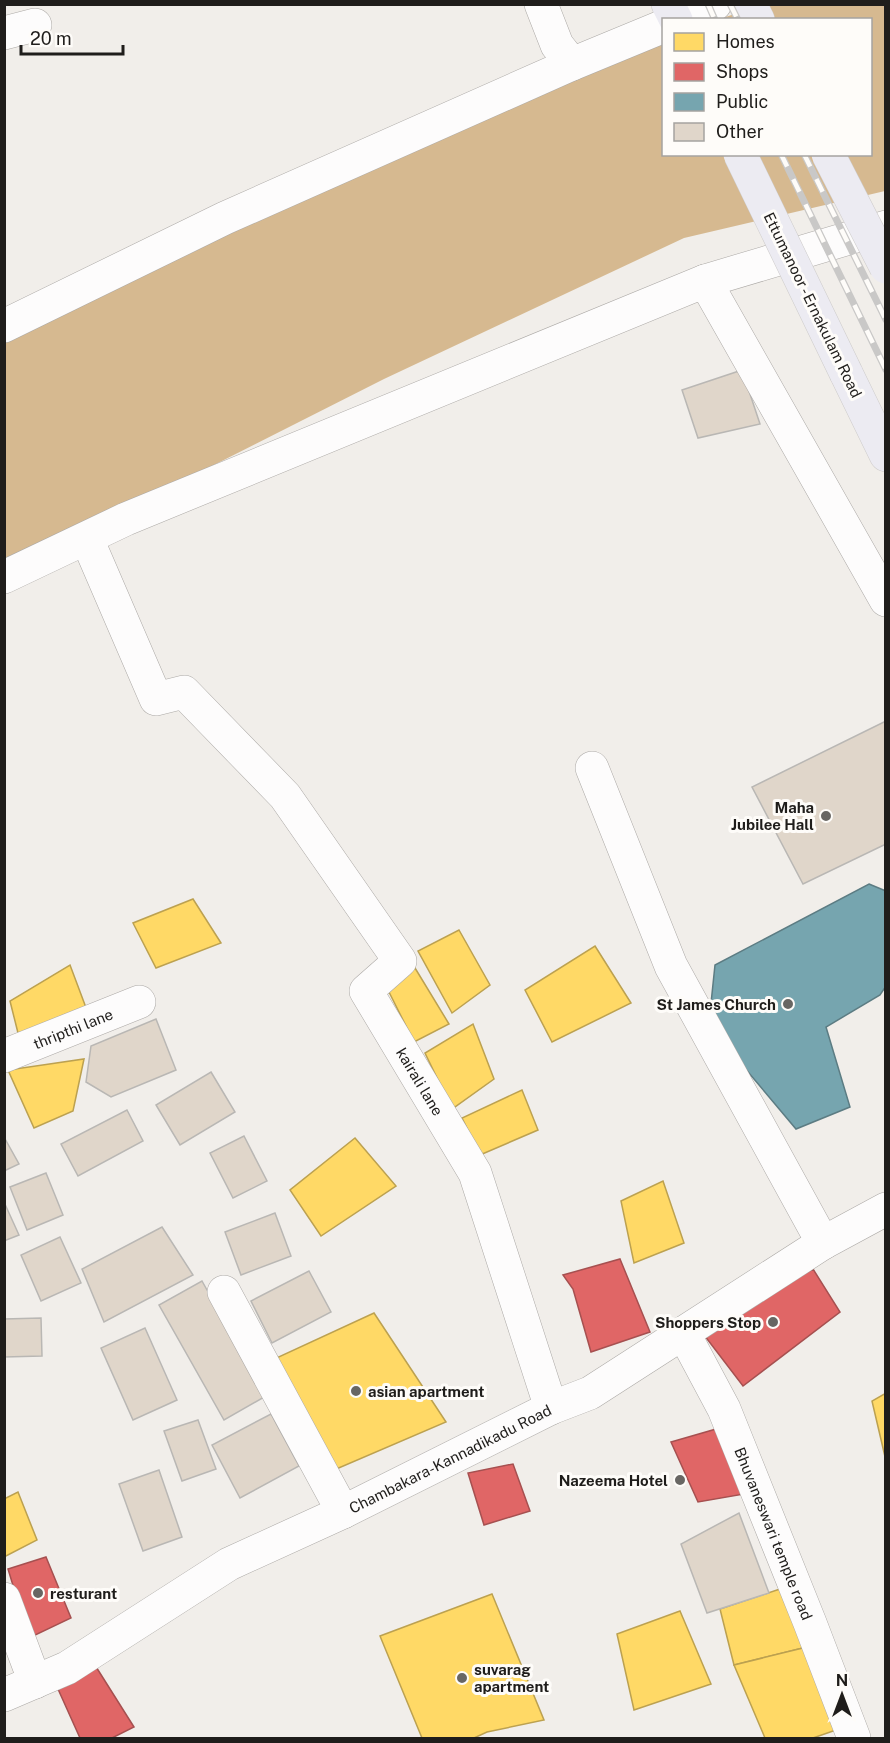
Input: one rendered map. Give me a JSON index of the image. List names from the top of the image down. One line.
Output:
{"streets":{"main road":["Ettumanoor - Ernakulam Road"],"street":["thripthi lane","kairali lane","Chambakara-Kannadikadu Road","Bhuvaneswari temple road"]},"crossings":[["kairali lane","Chambakara-Kannadikadu Road"],["Chambakara-Kannadikadu Road","Bhuvaneswari temple road"]],"places":["Maha Jubilee Hall","St James Church","Shoppers Stop","asian apartment","Nazeema Hotel","resturant","suvarag apartment"],"legend":["Homes","Shops","Public","Other"],"scale_bar":"20 m","north":"top"}
